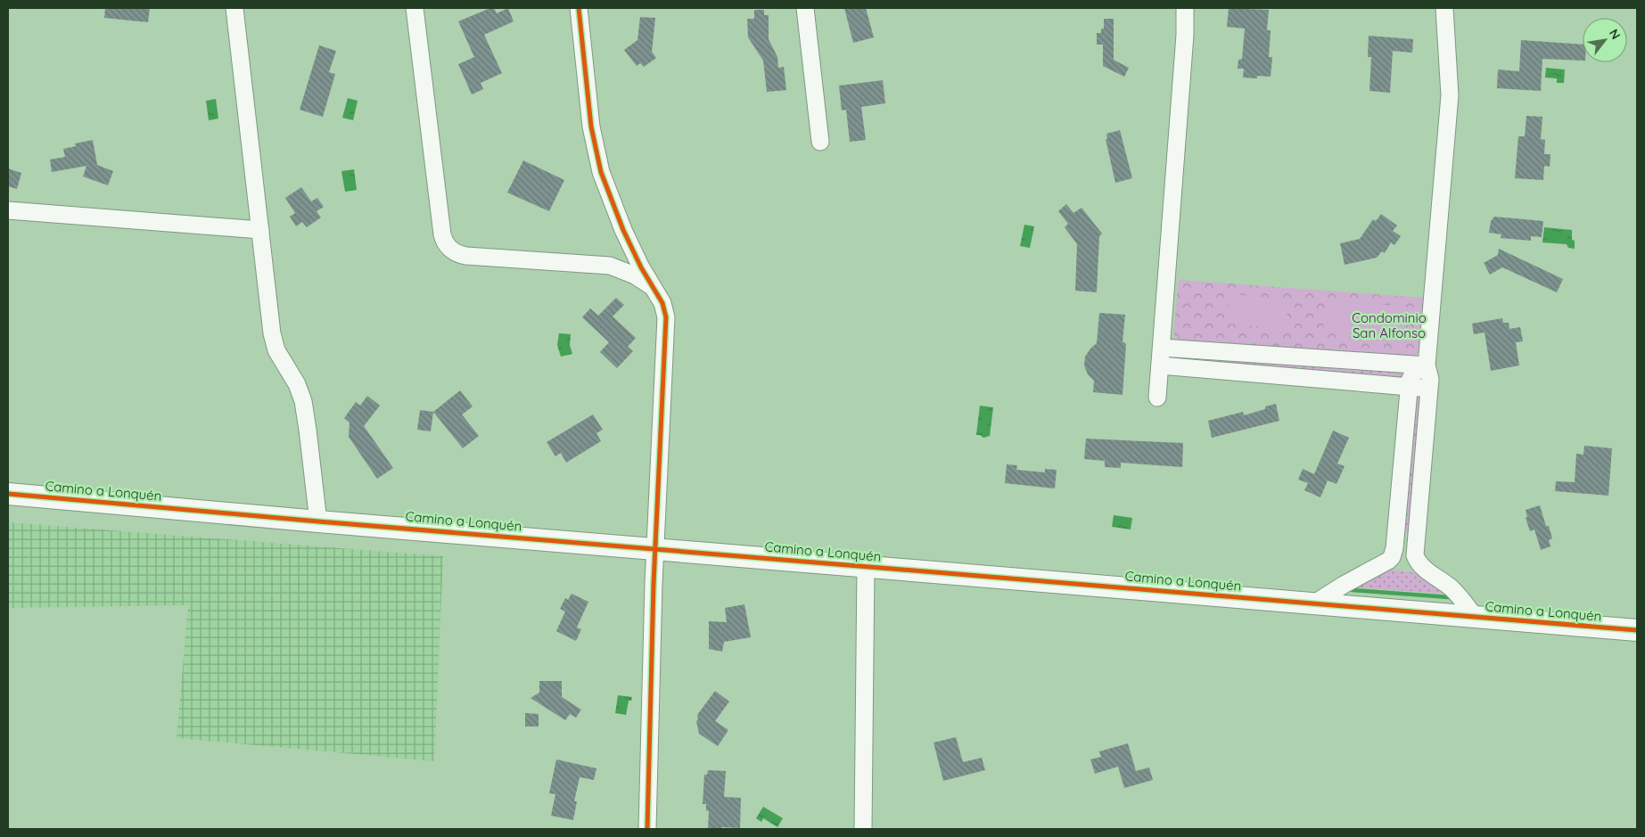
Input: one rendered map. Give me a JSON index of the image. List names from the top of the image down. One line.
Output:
{"streets":{"main road":["Camino a Lonquén"]},"parks":["Condominio San Alfonso"],"north":"top right"}
